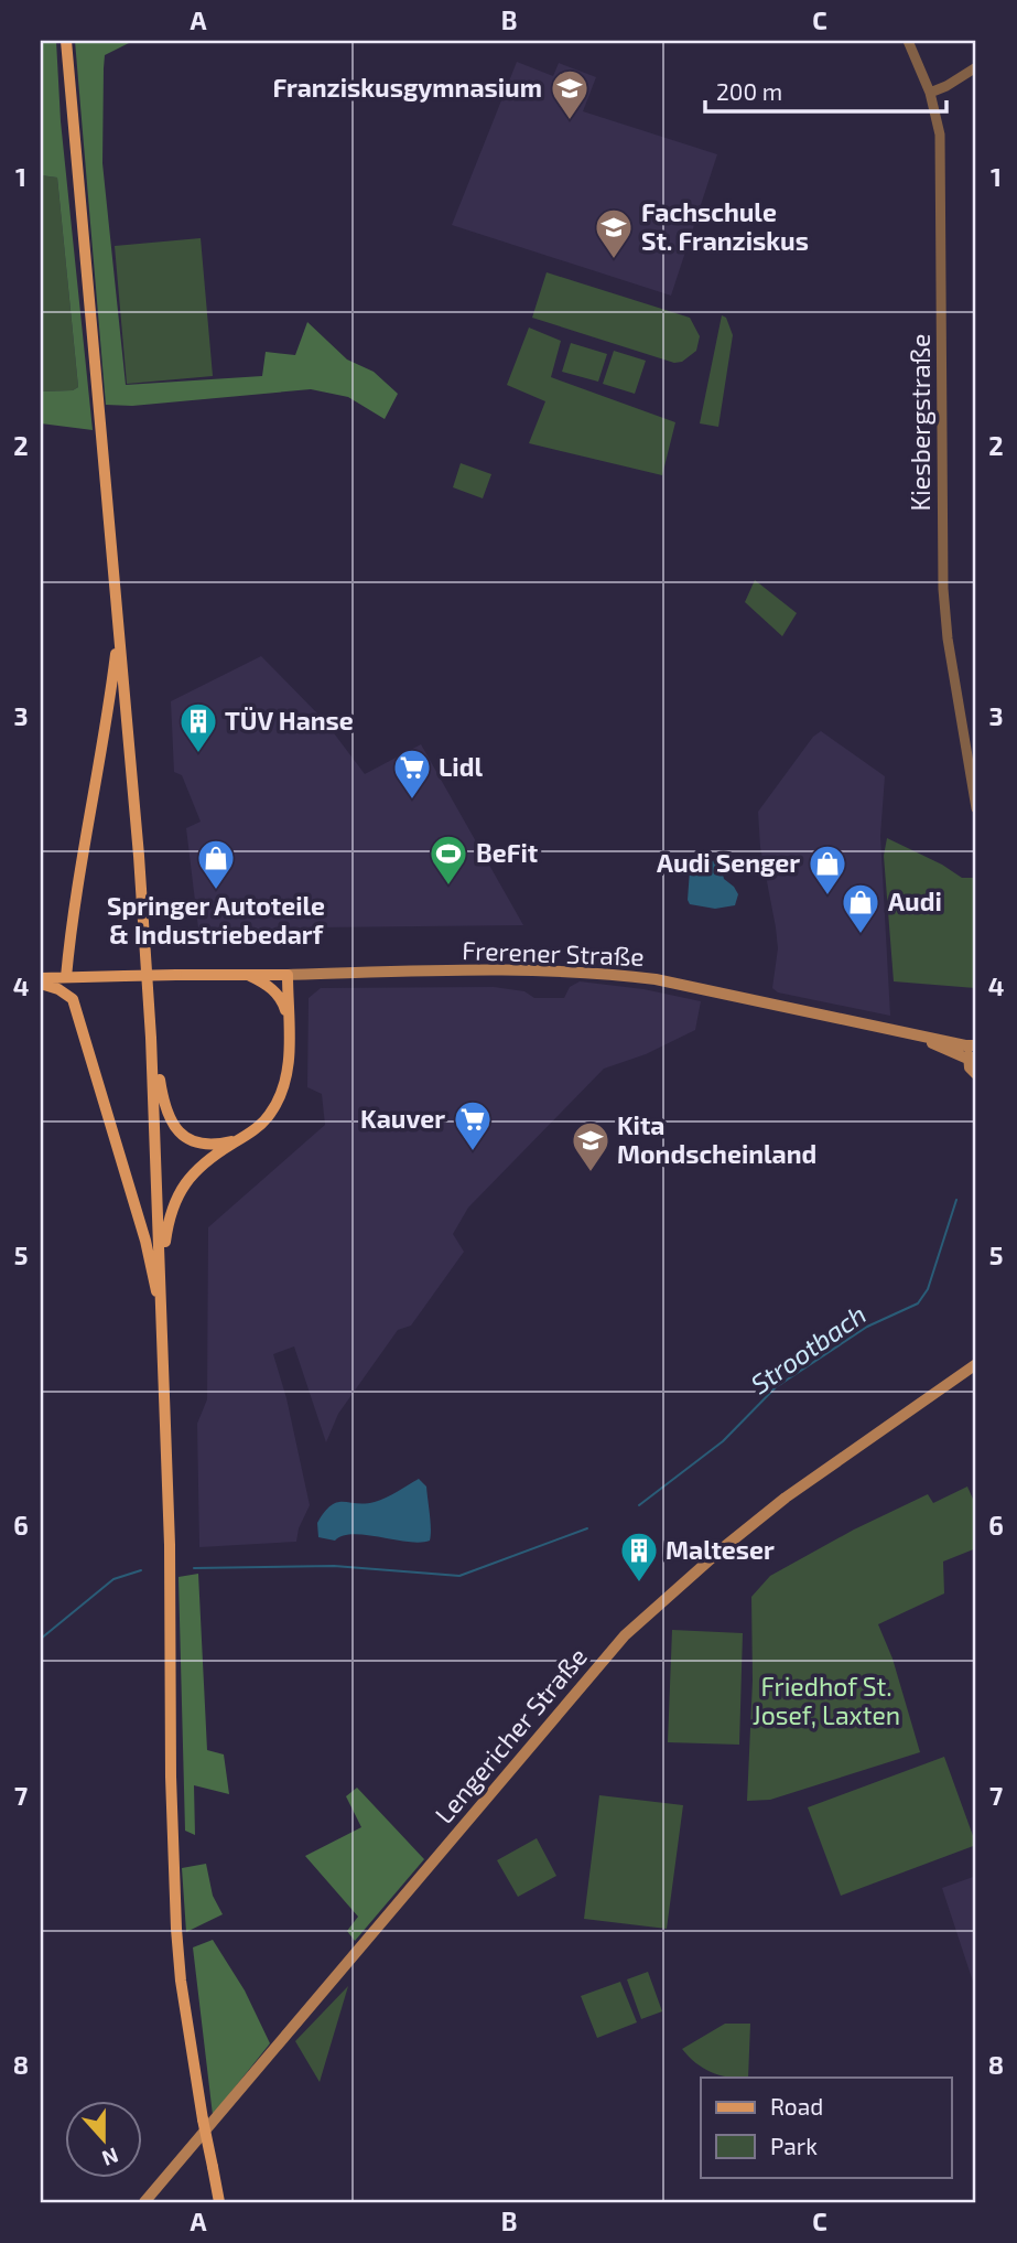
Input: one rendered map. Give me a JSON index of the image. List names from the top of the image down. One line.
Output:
{"streets":{"main road":["Frerener Straße","Lengericher Straße"],"street":["Kiesbergstraße"]},"water":["Strootbach"],"parks":["Friedhof St. Josef, Laxten"],"places":{"school or university":["Franziskusgymnasium","Fachschule St. Franziskus","Kita Mondscheinland"],"building":["TÜV Hanse","Malteser"],"supermarket":["Lidl","Kauver"],"sports":["BeFit"],"shop":["Springer Autoteile & Industriebedarf","Audi Senger","Audi"]},"legend":["Road","Park"],"scale_bar":"200 m","north":"bottom","grid":{"columns":["A","B","C"],"rows":["1","2","3","4","5","6","7","8"]}}
